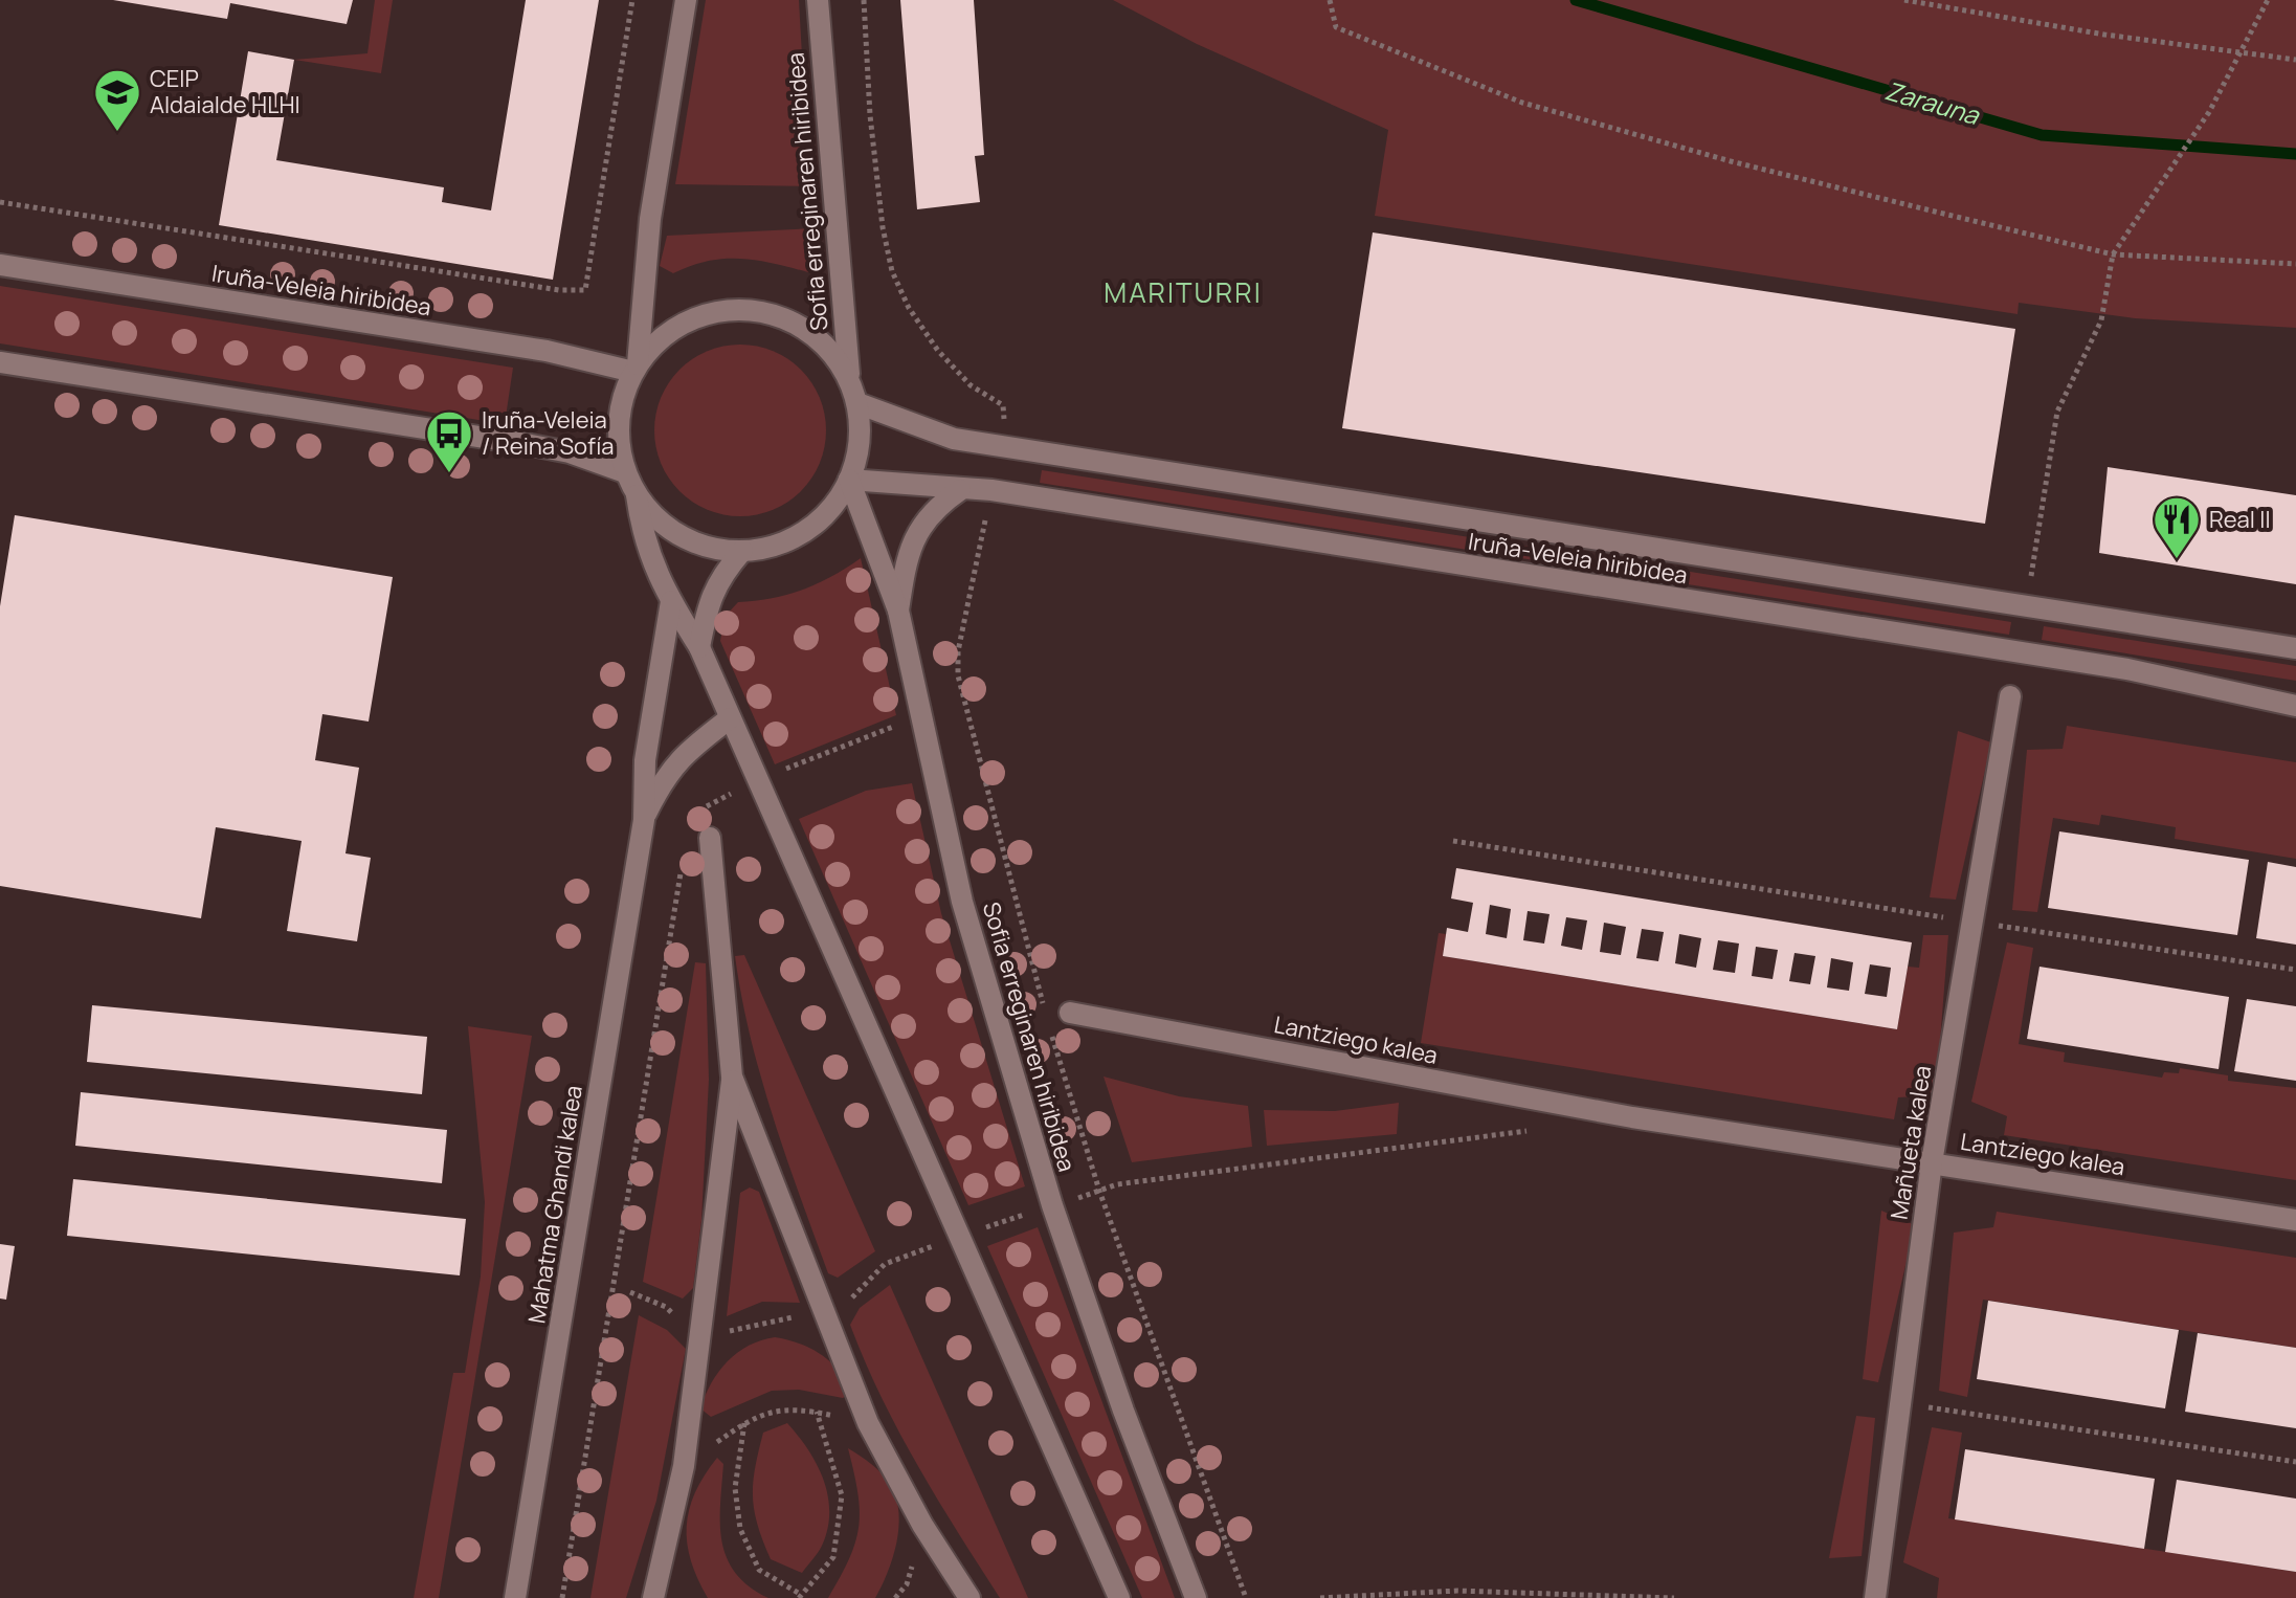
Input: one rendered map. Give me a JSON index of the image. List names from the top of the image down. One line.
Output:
{"streets":{"street":["Sofia erreginaren hiribidea","Iruña-Veleia hiribidea","Lantziego kalea","Mañueta kalea","Mahatma Ghandi kalea"]},"crossings":[["Sofia erreginaren hiribidea","Iruña-Veleia hiribidea"],["Lantziego kalea","Mañueta kalea"]],"districts":["MARITURRI"],"water":["Zarauna"],"places":{"school or university":["CEIP Aldaialde HLHI"],"bus stop":["Iruña-Veleia / Reina Sofía"],"restaurant":["Real II"]}}
